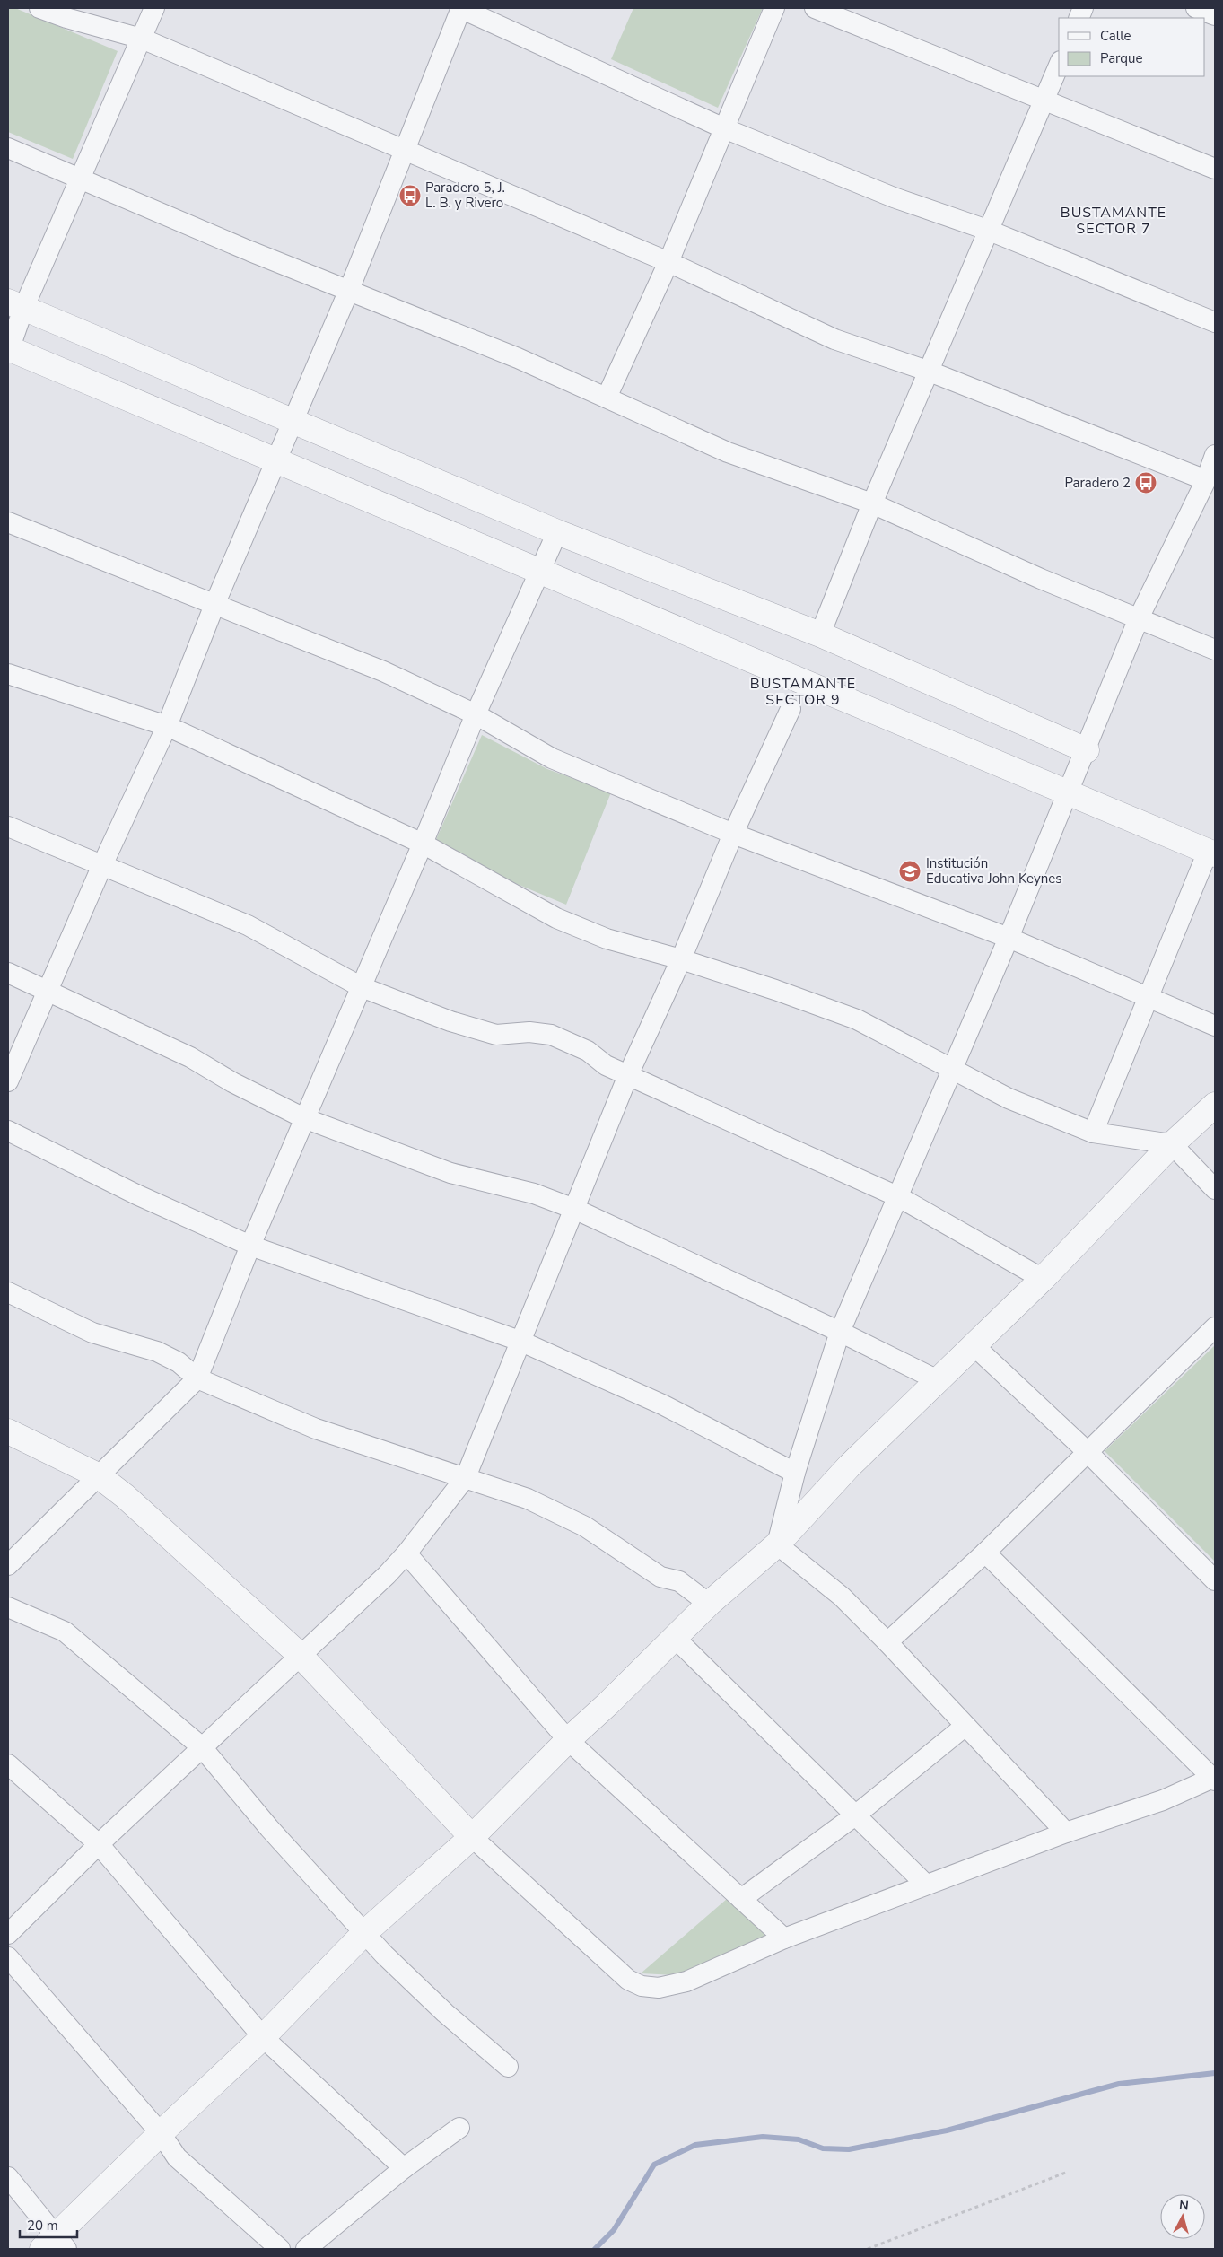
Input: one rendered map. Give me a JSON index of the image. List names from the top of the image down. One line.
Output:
{"districts":["BUSTAMANTE SECTOR 7","BUSTAMANTE SECTOR 9"],"places":{"bus stop":["Paradero 5, J. L. B. y Rivero","Paradero 2"],"school or university":["Institución Educativa John Keynes"]},"legend":["Calle","Parque"],"scale_bar":"20 m","north":"top"}
